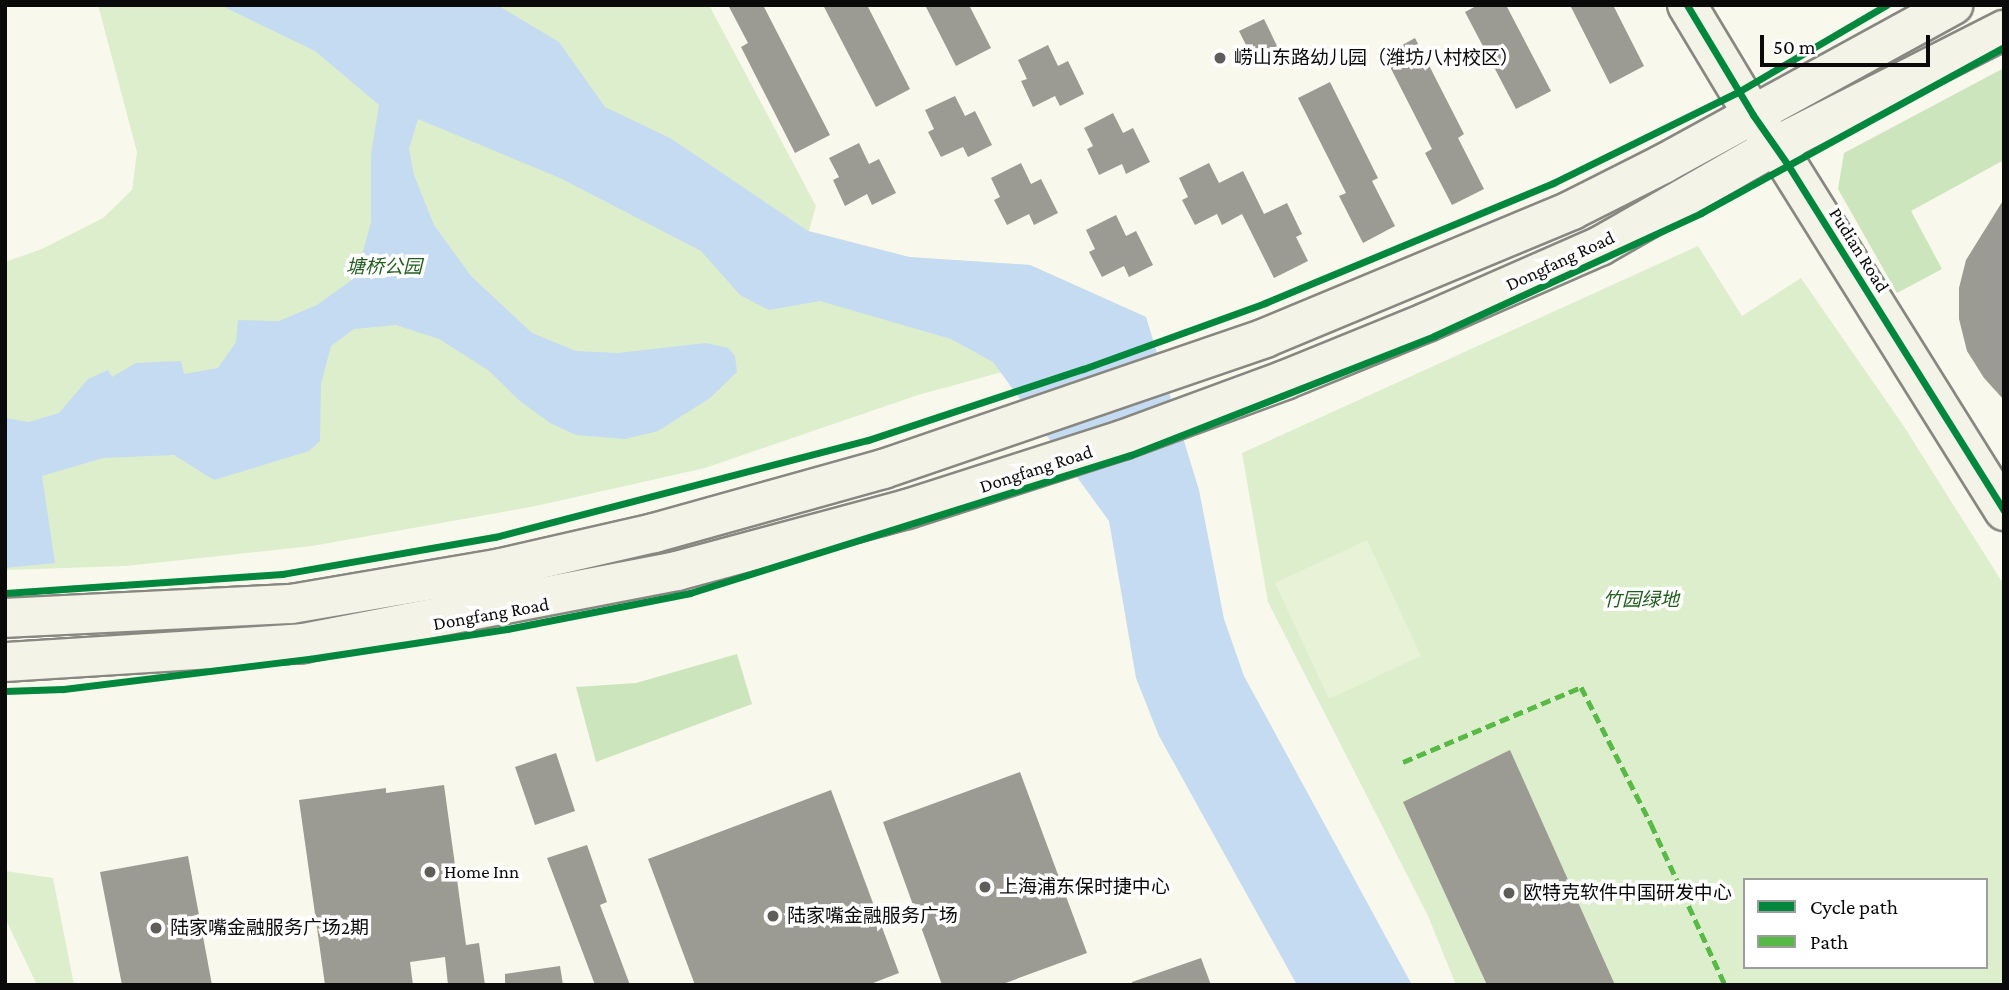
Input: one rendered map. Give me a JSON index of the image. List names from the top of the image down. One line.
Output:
{"streets":{"main road":["Pudian Road","Dongfang Road"]},"crossings":[["Pudian Road","Dongfang Road"]],"parks":["塘桥公园","竹园绿地"],"places":["崂山东路幼儿园（潍坊八村校区）","Home Inn","上海浦东保时捷中心","欧特克软件中国研发中心","陆家嘴金融服务广场","陆家嘴金融服务广场2期"],"legend":["Cycle path","Path"],"scale_bar":"50 m"}
